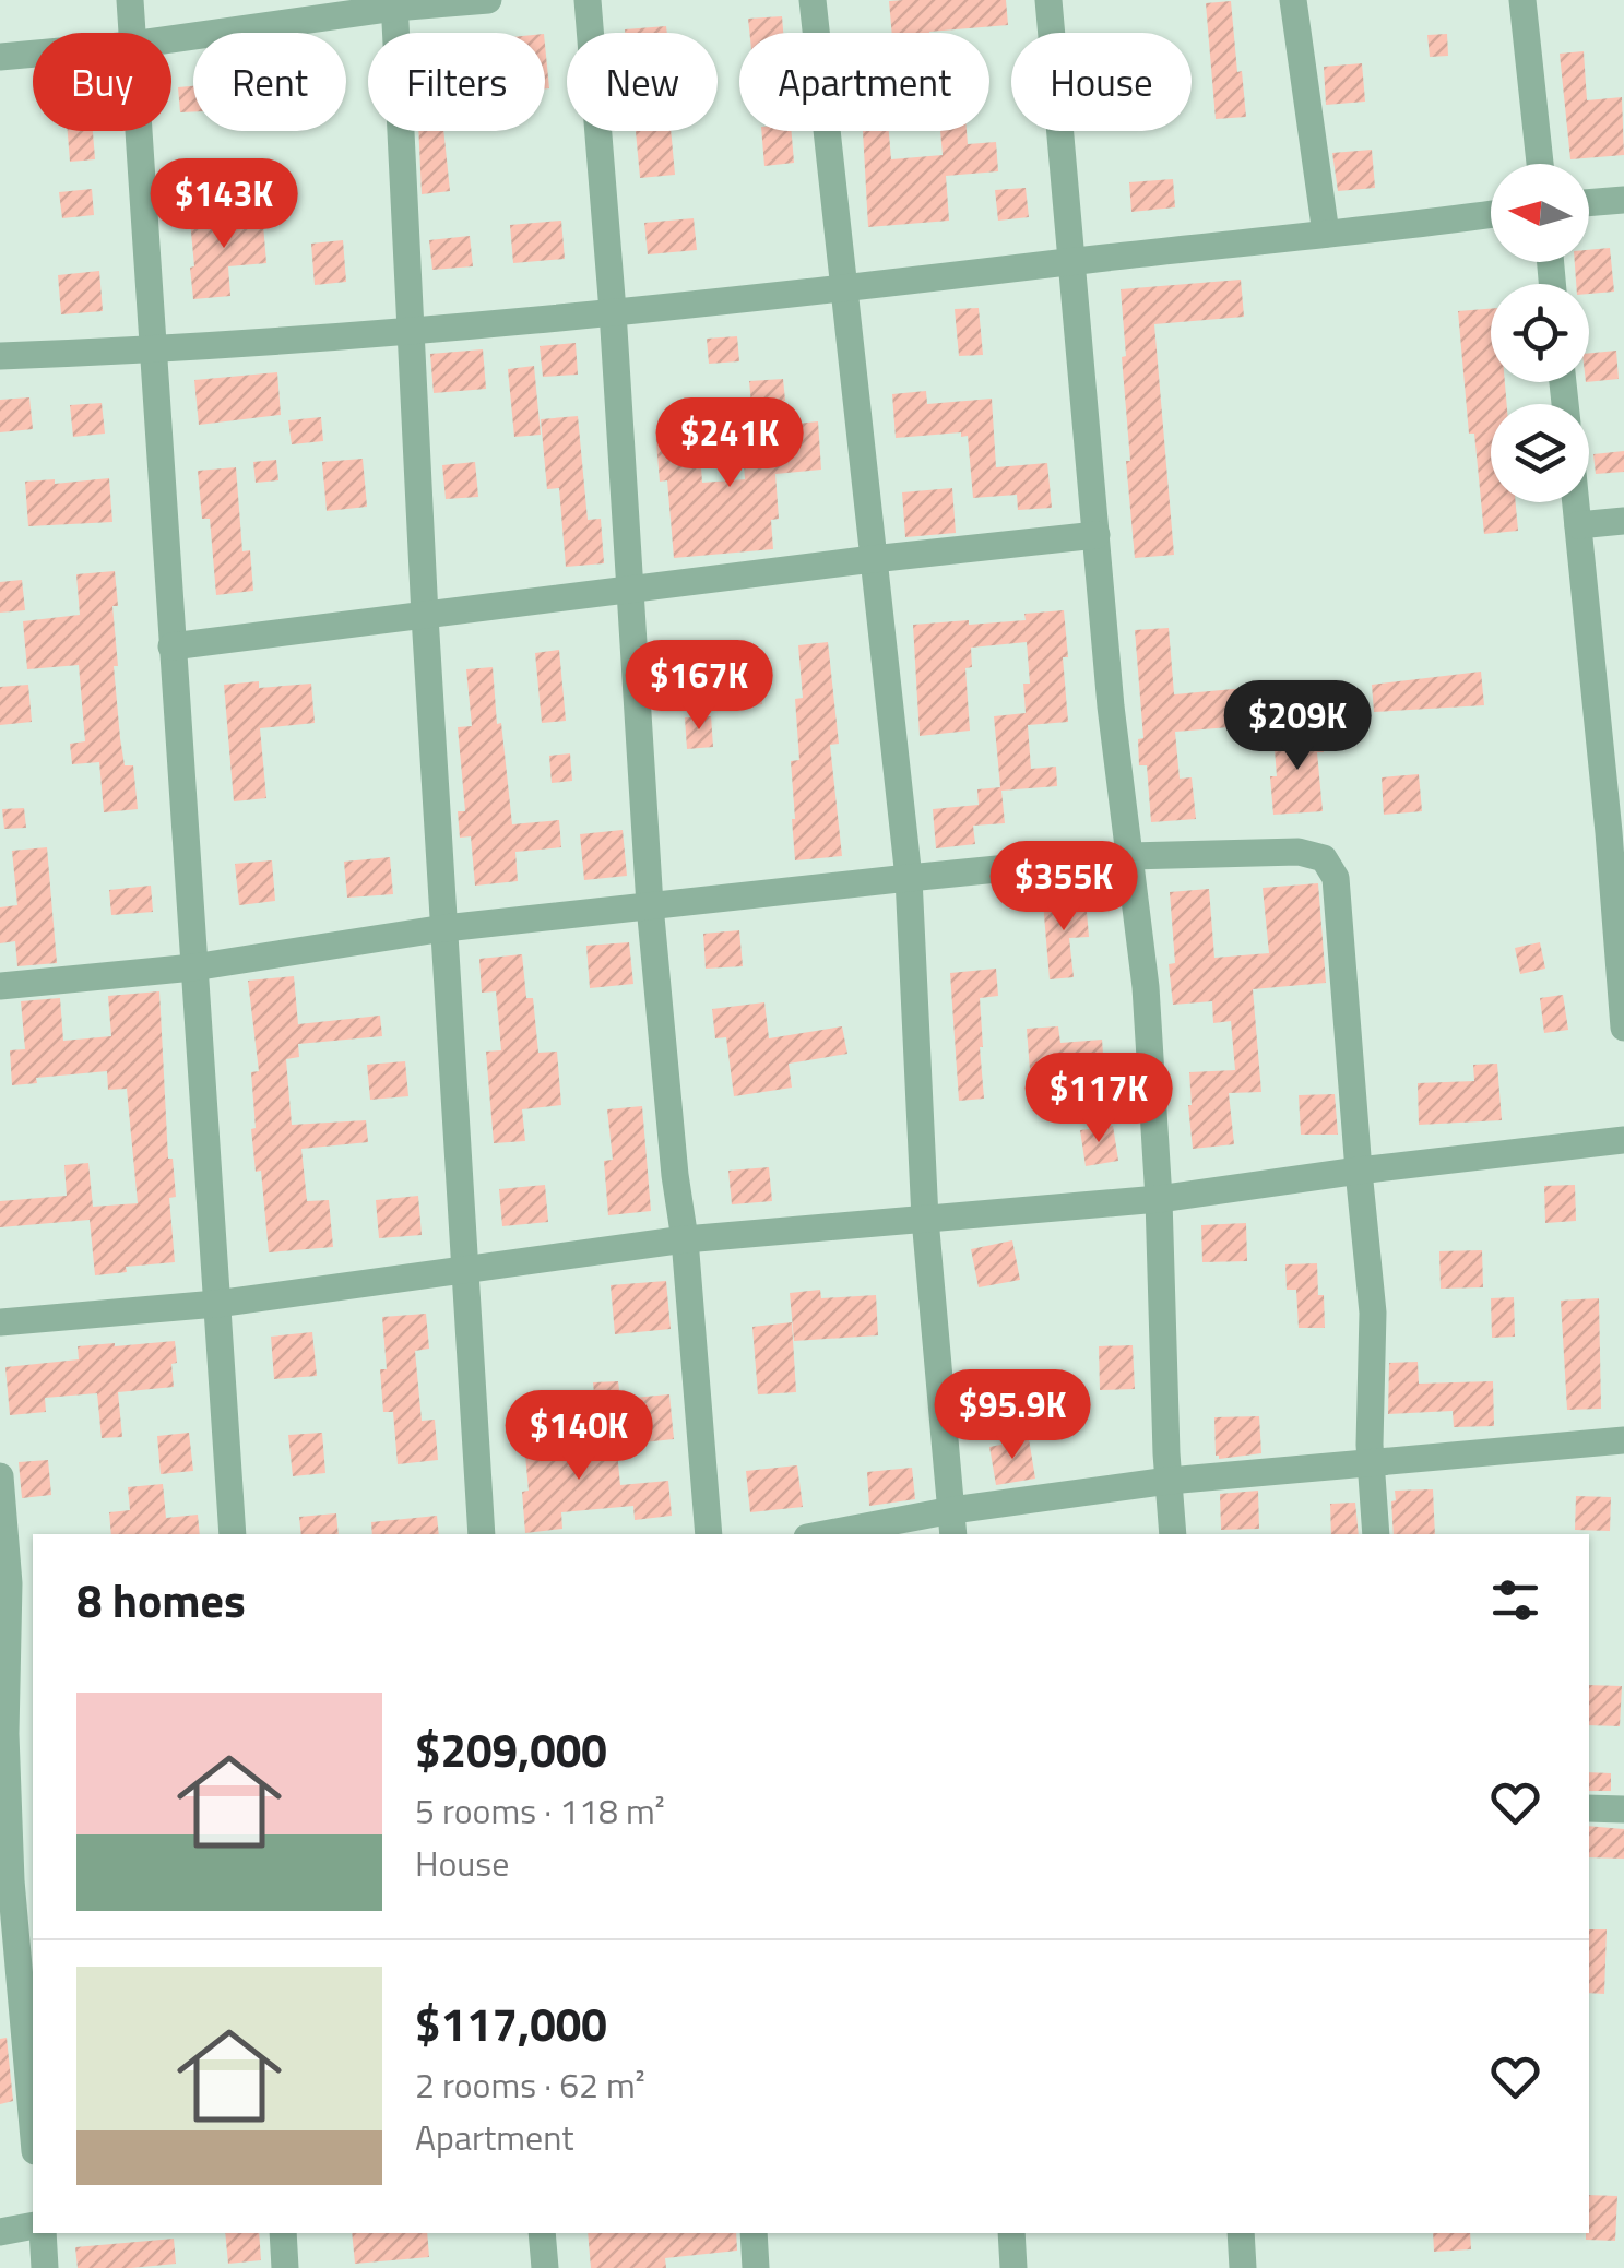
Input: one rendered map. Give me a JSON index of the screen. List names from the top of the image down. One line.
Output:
{"north":"left","page":{"chip":["Buy","Rent","Filters","New","Apartment","House"],"price":["$143K","$241K","$167K","$209K","$355K","$117K","$95.9K","$140K"],"heading":"8 homes","list":[{"name":"$209,000","note":"5 rooms · 118 m² · House"},{"name":"$117,000","note":"2 rooms · 62 m² · Apartment"}]}}
